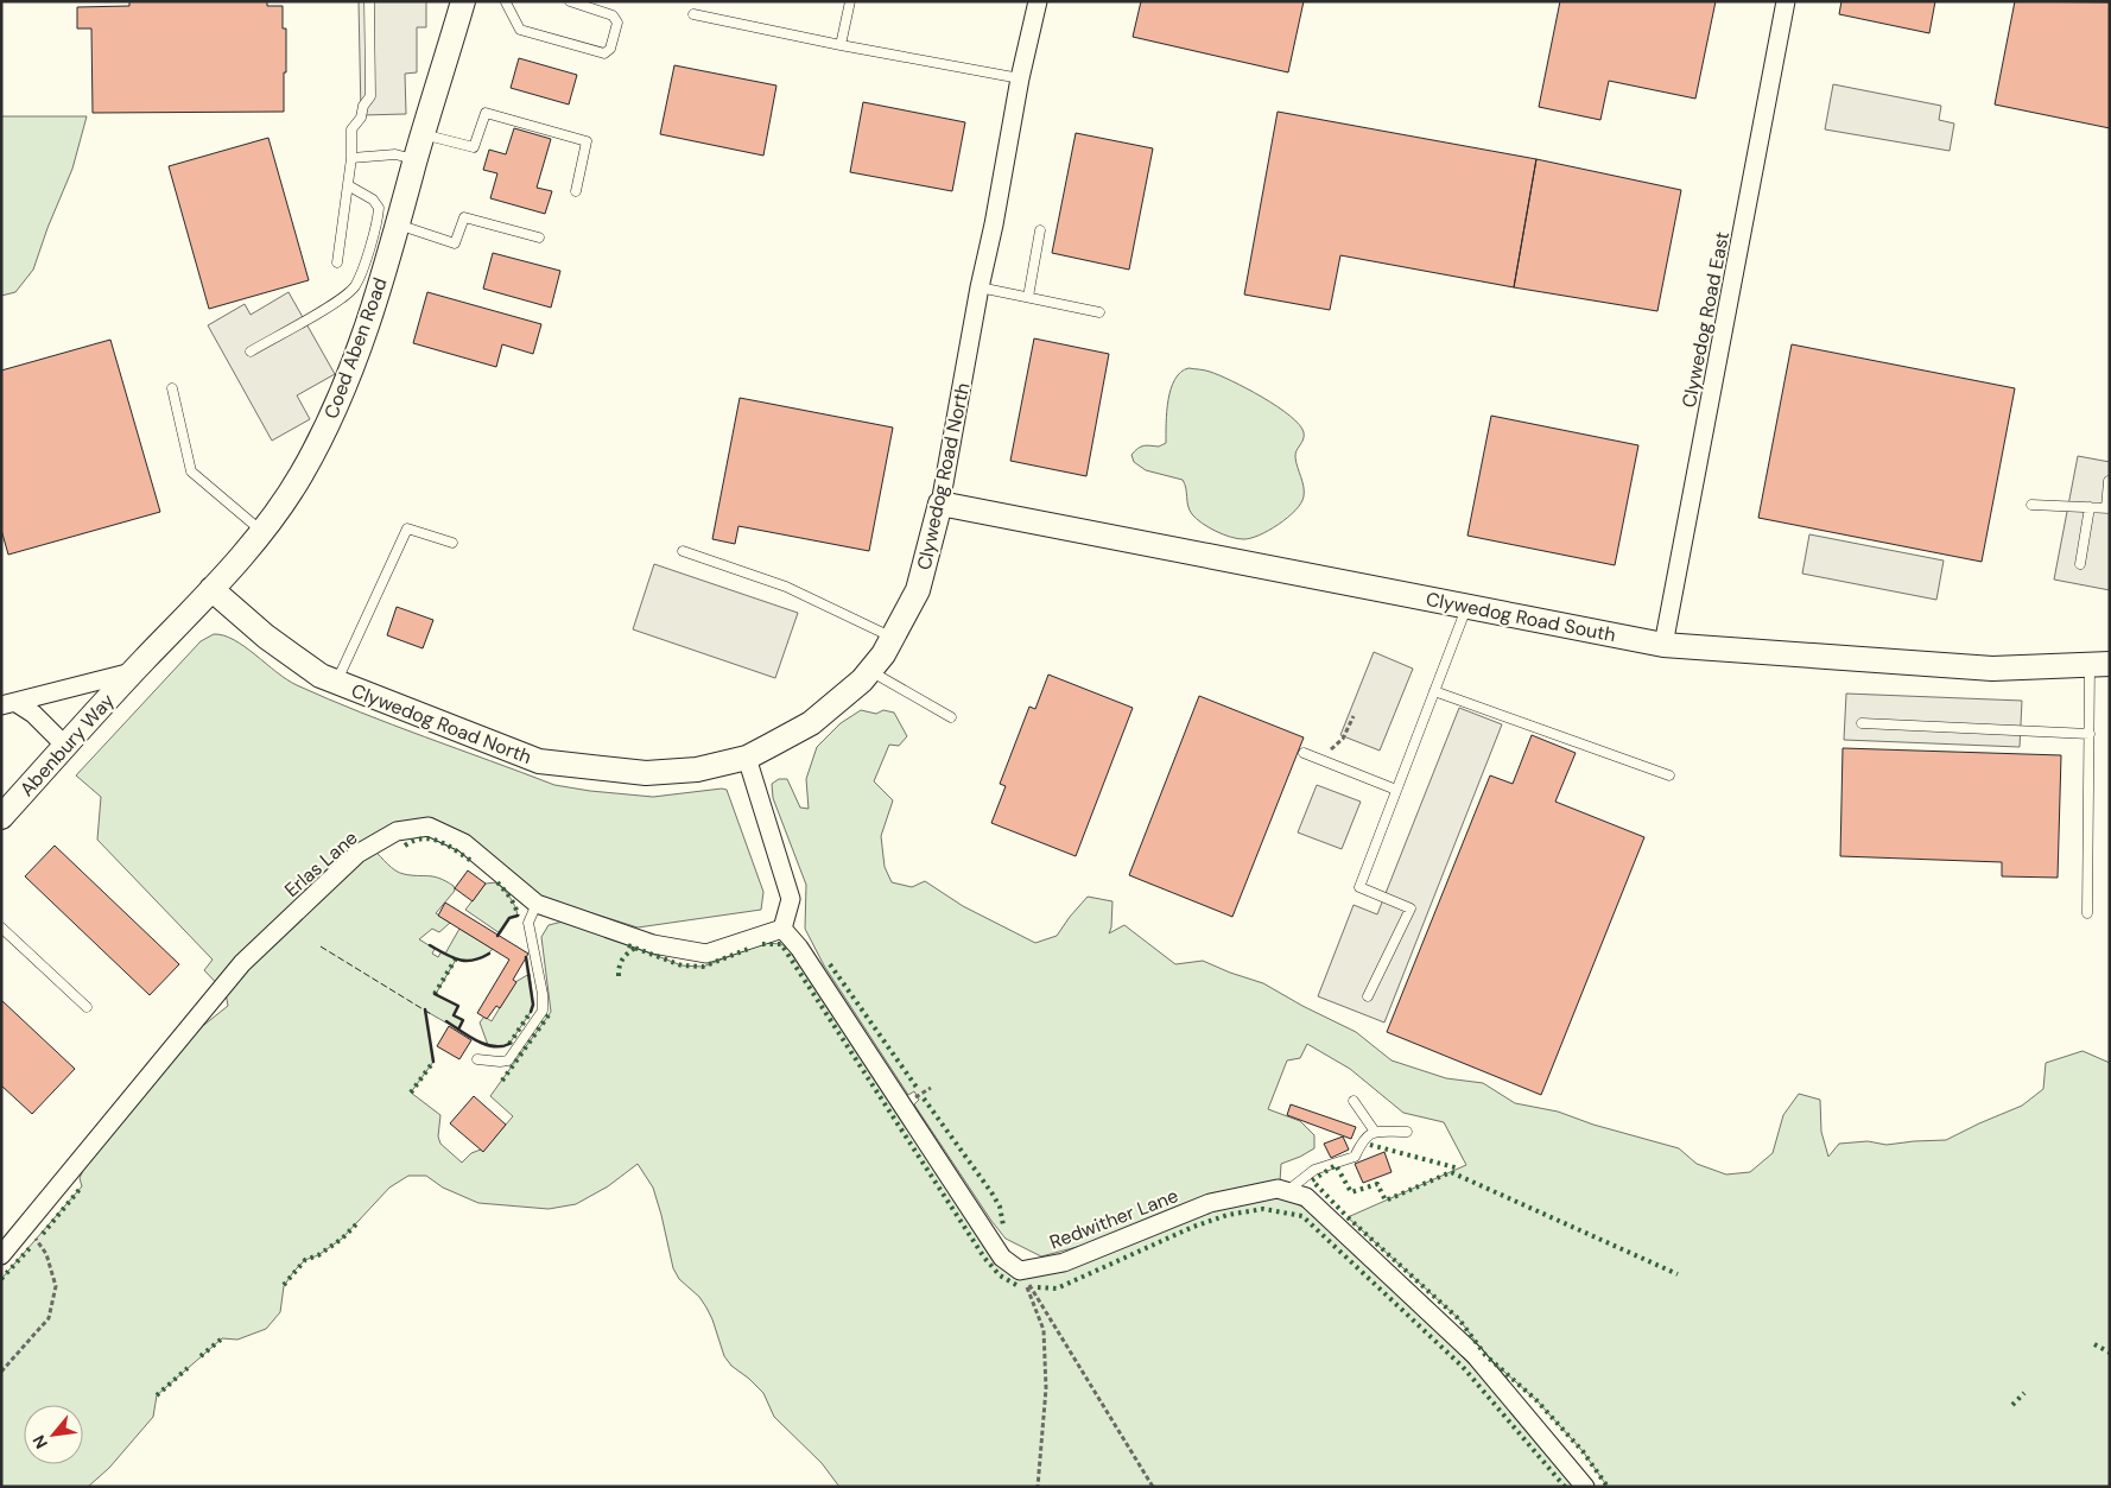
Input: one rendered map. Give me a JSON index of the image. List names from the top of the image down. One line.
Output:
{"streets":{"street":["Clywedog Road East","Coed Aben Road","Clywedog Road North","Clywedog Road South","Abenbury Way","Erlas Lane","Redwither Lane"]},"crossings":[["Clywedog Road East","Clywedog Road South"],["Coed Aben Road","Clywedog Road North"],["Coed Aben Road","Abenbury Way"],["Clywedog Road North","Clywedog Road South"]],"north":"bottom left"}
